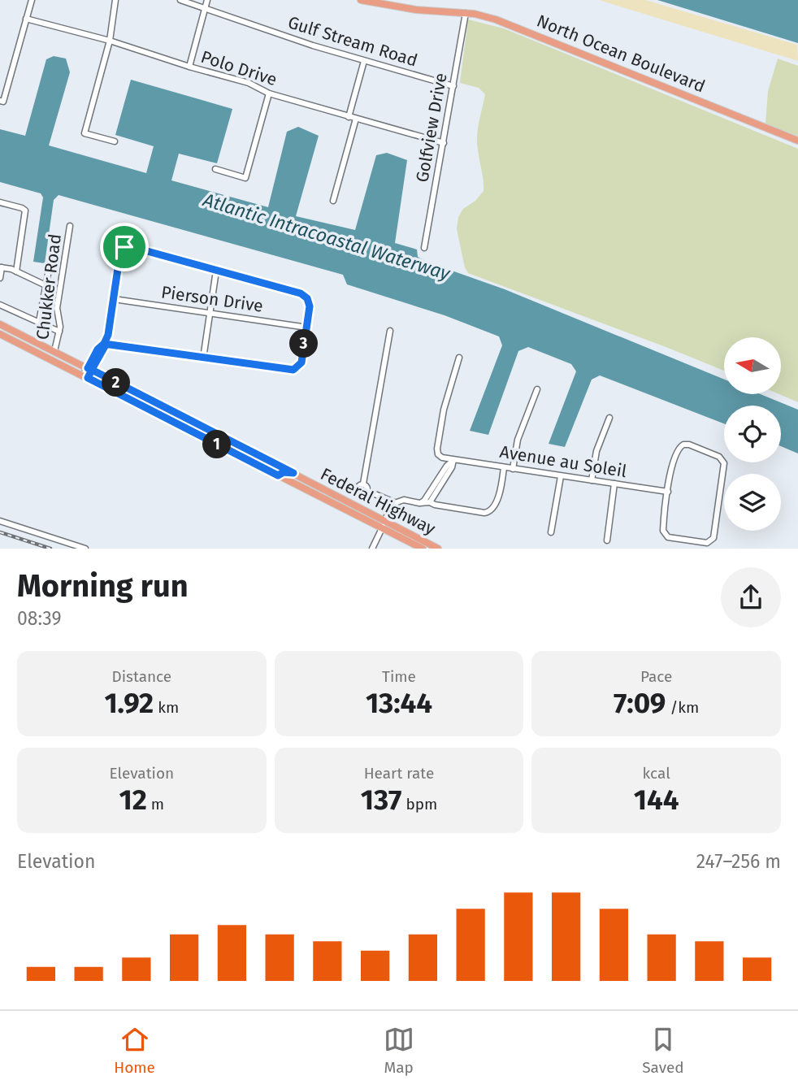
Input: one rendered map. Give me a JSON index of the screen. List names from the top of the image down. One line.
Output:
{"streets":{"main road":["North Ocean Boulevard","Federal Highway"],"street":["Gulf Stream Road","Polo Drive","Golfview Drive","Chukker Road","Pierson Drive","Avenue au Soleil"]},"crossings":[["Gulf Stream Road","Golfview Drive"],["North Ocean Boulevard","Golfview Drive"],["Polo Drive","Golfview Drive"],["Chukker Road","Federal Highway"]],"water":["Atlantic Intracoastal Waterway"],"north":"left","page":{"pins":["3","2","1"],"heading":["Morning run","08:39"],"stats":[["Distance","1.92 km"],["Time","13:44"],["Pace","7:09 /km"],["Elevation","12 m"],["Heart rate","137 bpm"],["kcal","144"]],"chart":["Elevation","247–256 m"],"tabs":["Home","Map","Saved"]}}
